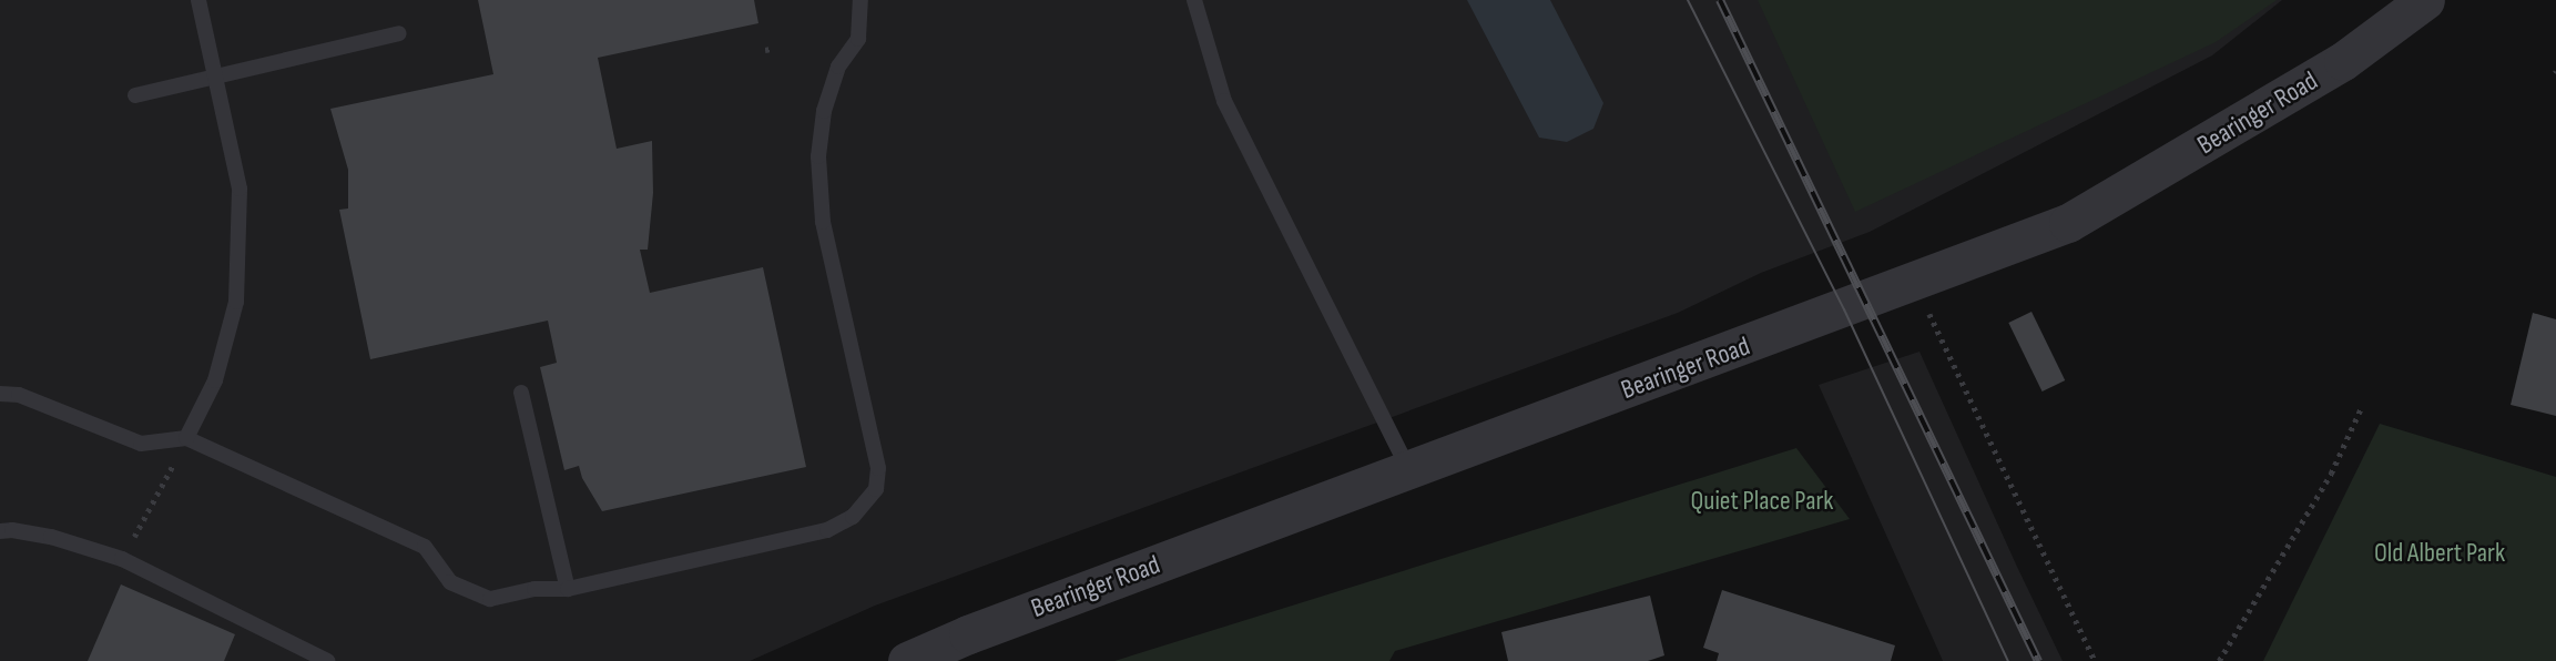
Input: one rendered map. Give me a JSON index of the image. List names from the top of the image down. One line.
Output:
{"streets":{"street":["Bearinger Road"]},"parks":["Quiet Place Park","Old Albert Park"]}
